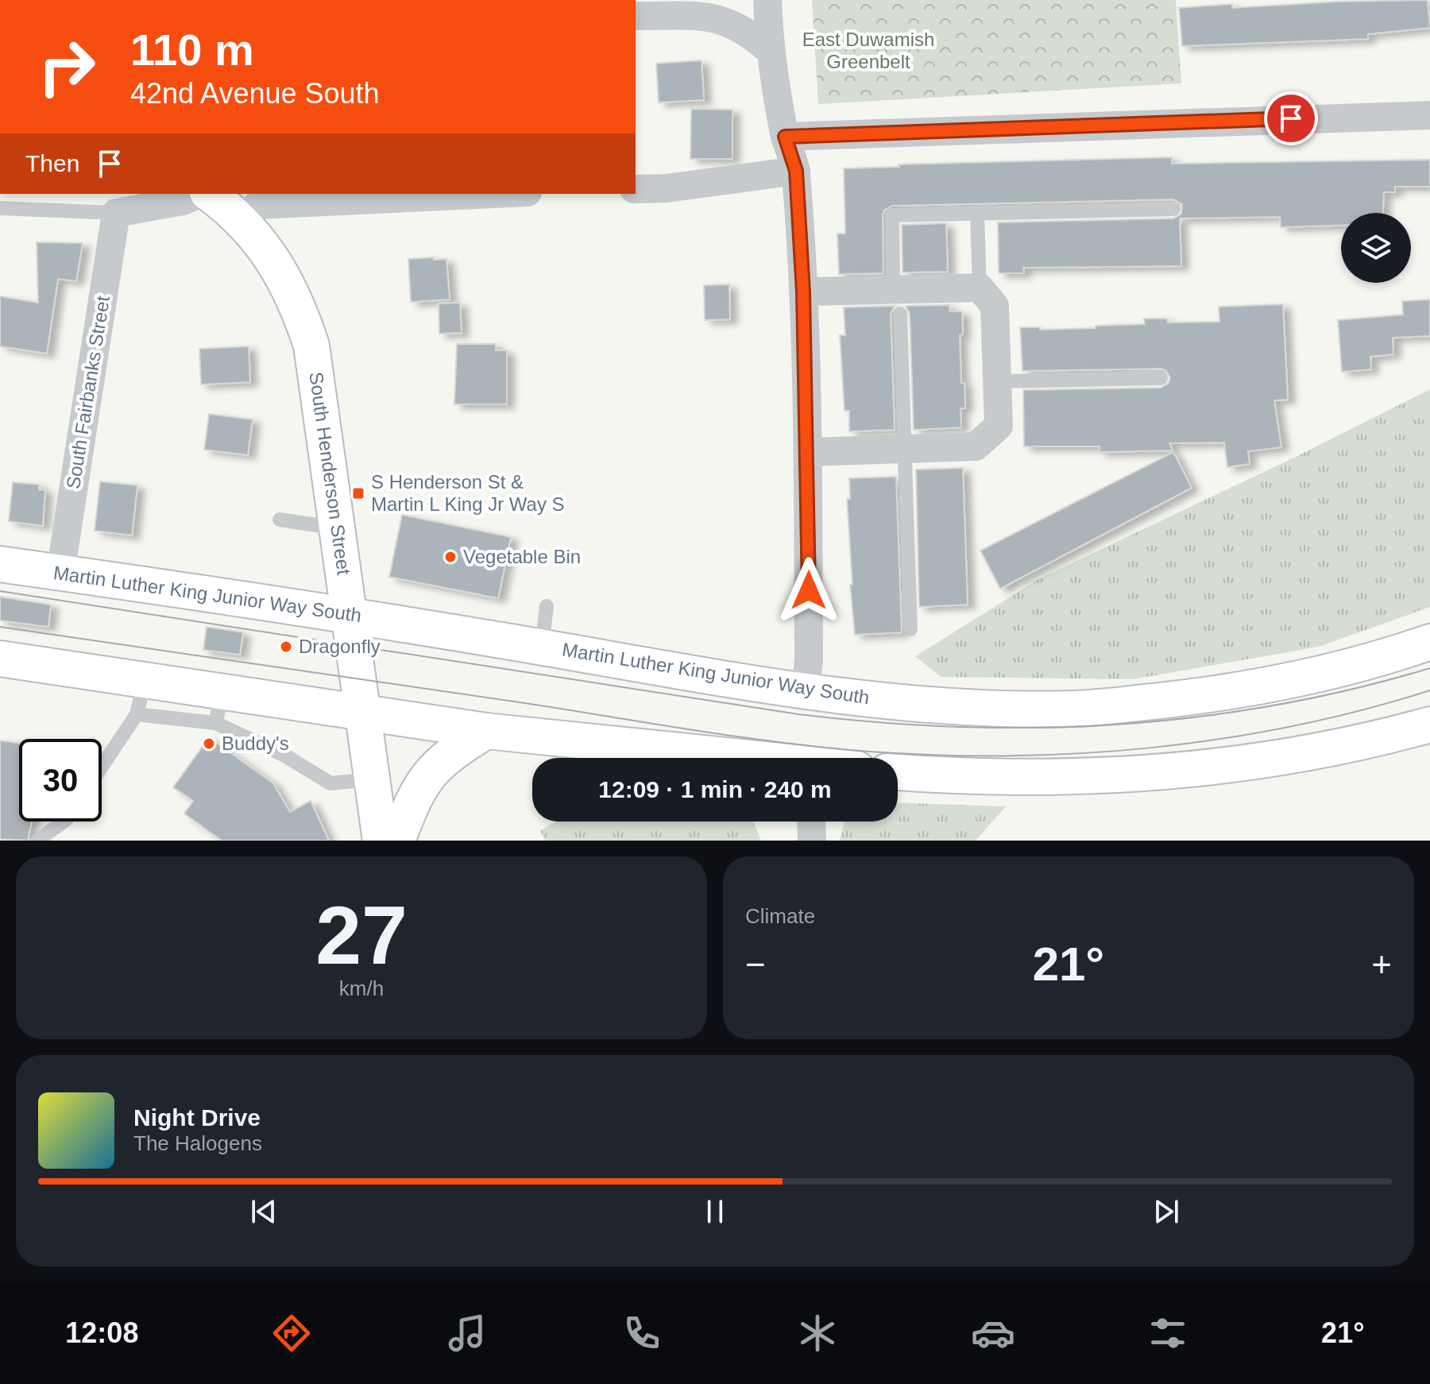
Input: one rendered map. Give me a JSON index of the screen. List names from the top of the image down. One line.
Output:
{"streets":{"main road":["South Henderson Street","Martin Luther King Junior Way South"],"street":["South Fairbanks Street"]},"crossings":[["South Fairbanks Street","Martin Luther King Junior Way South"],["South Henderson Street","Martin Luther King Junior Way South"]],"parks":["East Duwamish Greenbelt"],"places":{"transit":["S Henderson St & Martin L King Jr Way S"],"other":["Vegetable Bin","Dragonfly","Buddy's"]},"page":{"turn":["110 m","42nd Avenue South"],"then":"Then","limit":"30","trip":"12:09 · 1 min · 240 m","tile":[["27","km/h"],"Climate"],"heat":["−","21°","+"],"song":["Night Drive","The Halogens"],"tabs":["12:08","21°"]}}
